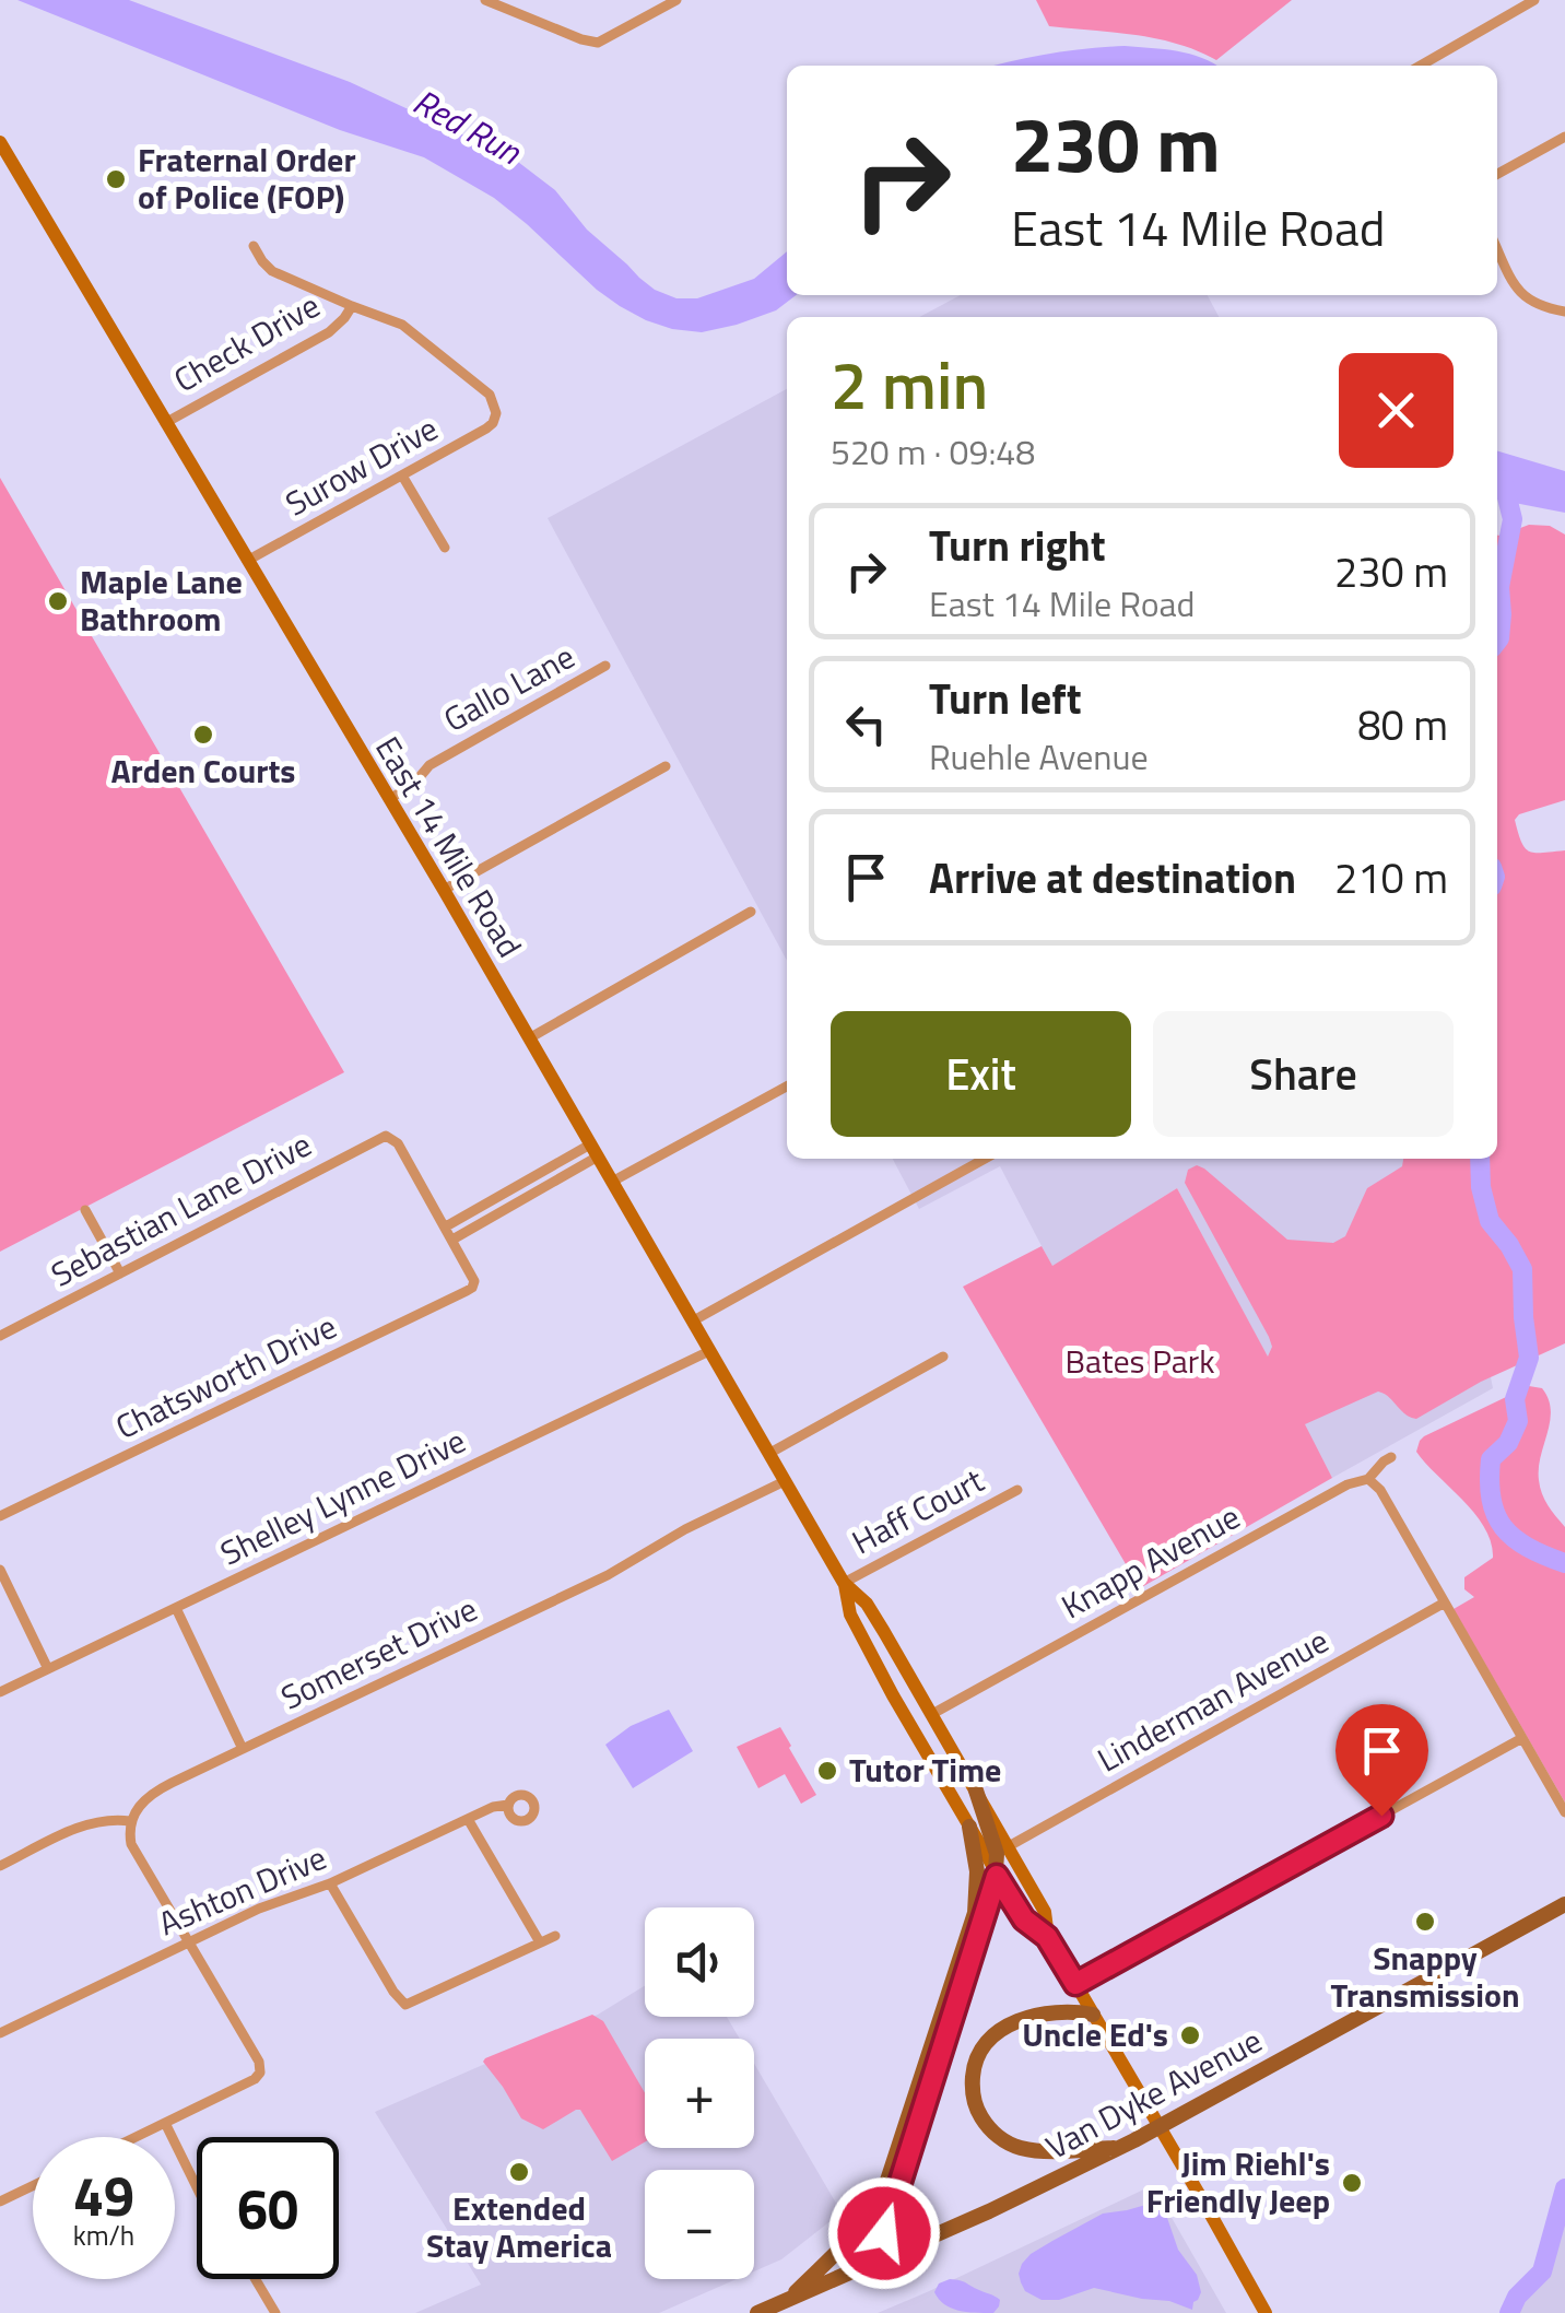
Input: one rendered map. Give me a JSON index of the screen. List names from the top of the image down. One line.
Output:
{"streets":{"main road":["East 14 Mile Road","Van Dyke Avenue"],"street":["Check Drive","Surow Drive","Gallo Lane","Sebastian Lane Drive","Chatsworth Drive","Shelley Lynne Drive","Haff Court","Knapp Avenue","Somerset Drive","Linderman Avenue","Ashton Drive"]},"crossings":[["Check Drive","Surow Drive"],["Check Drive","East 14 Mile Road"],["Surow Drive","East 14 Mile Road"],["Gallo Lane","East 14 Mile Road"],["East 14 Mile Road","Shelley Lynne Drive"],["East 14 Mile Road","Haff Court"],["East 14 Mile Road","Knapp Avenue"],["East 14 Mile Road","Somerset Drive"],["East 14 Mile Road","Linderman Avenue"],["East 14 Mile Road","Van Dyke Avenue"]],"water":["Red Run"],"parks":["Bates Park"],"places":["Fraternal Order of Police (FOP)","Maple Lane Bathroom","Arden Courts","Tutor Time","Snappy Transmission","Uncle Ed's","Extended Stay America","Jim Riehl's Friendly Jeep"],"page":{"turn":["230 m","East 14 Mile Road"],"heading":["2 min","520 m · 09:48"],"list":[{"name":"Turn right","note":"East 14 Mile Road","value":"230 m"},{"name":"Turn left","note":"Ruehle Avenue","value":"80 m"},{"name":"Arrive at destination","value":"210 m"}],"buttons":["Exit","Share"],"map_buttons":["+","−"],"speed":"49 km/h","limit":"60"}}
